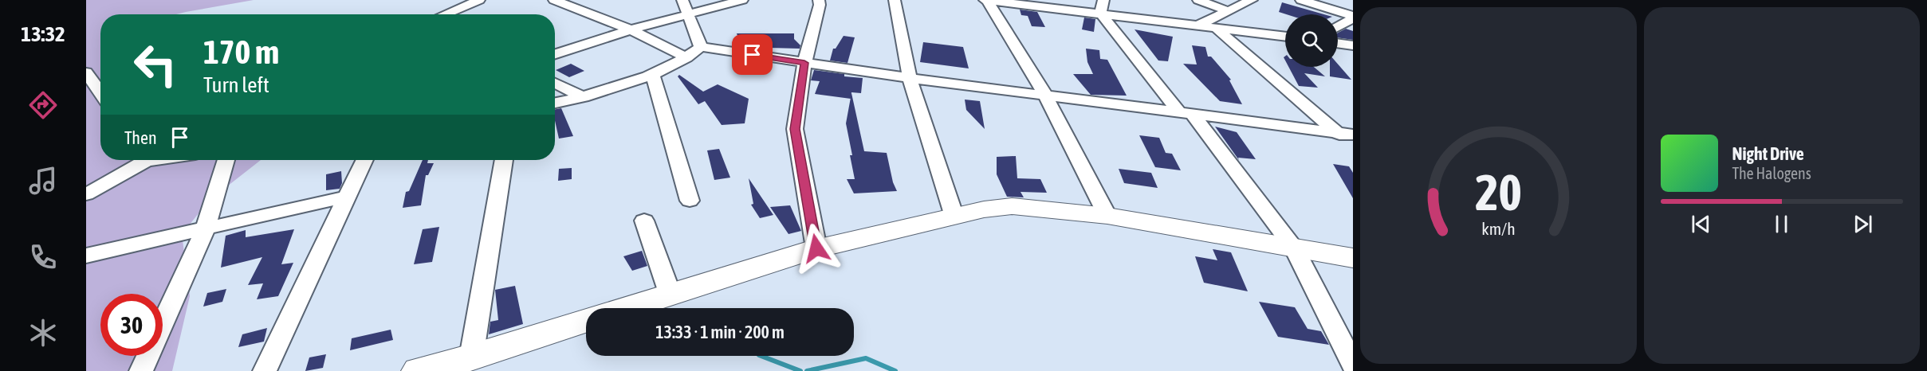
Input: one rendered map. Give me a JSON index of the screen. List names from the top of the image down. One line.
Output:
{"page":{"tabs":"13:32","turn":["170 m","Turn left"],"then":"Then","song":["Night Drive","The Halogens"],"limit":"30","trip":"13:33 · 1 min · 200 m","gauge":["20","km/h"]}}
